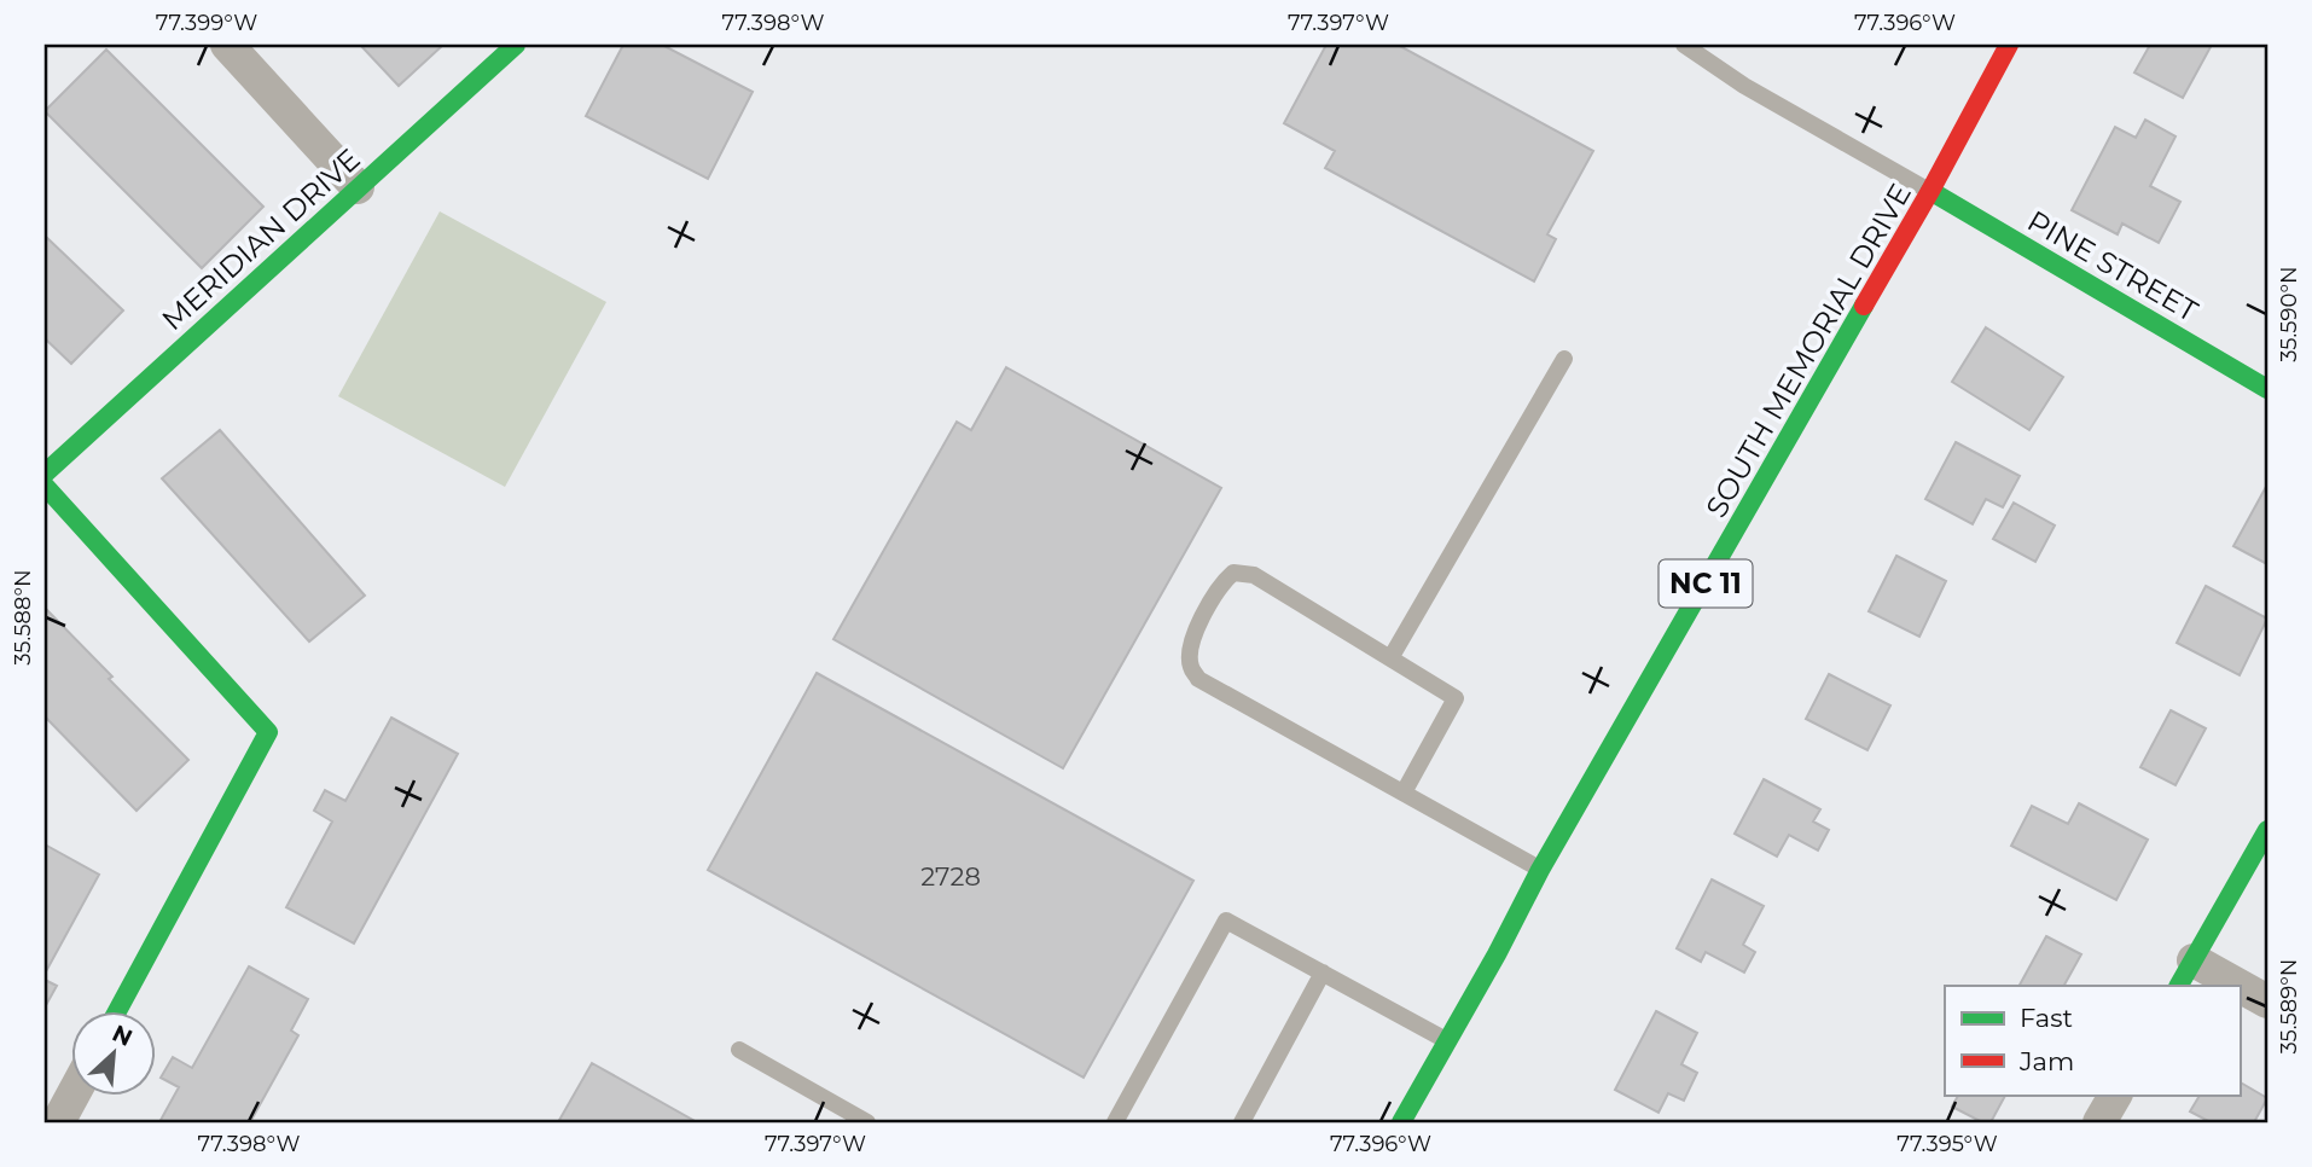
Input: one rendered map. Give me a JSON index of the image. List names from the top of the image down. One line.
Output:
{"streets":{"street":["MERIDIAN DRIVE","PINE STREET","SOUTH MEMORIAL DRIVE","NC 11"]},"crossings":[["PINE STREET","SOUTH MEMORIAL DRIVE"]],"house_numbers":["2728"],"legend":["Fast","Jam"],"north":"top right","coordinates":["77.399°W","77.398°W","77.397°W","77.396°W","35.590°N","35.588°N","35.589°N","77.395°W"]}
